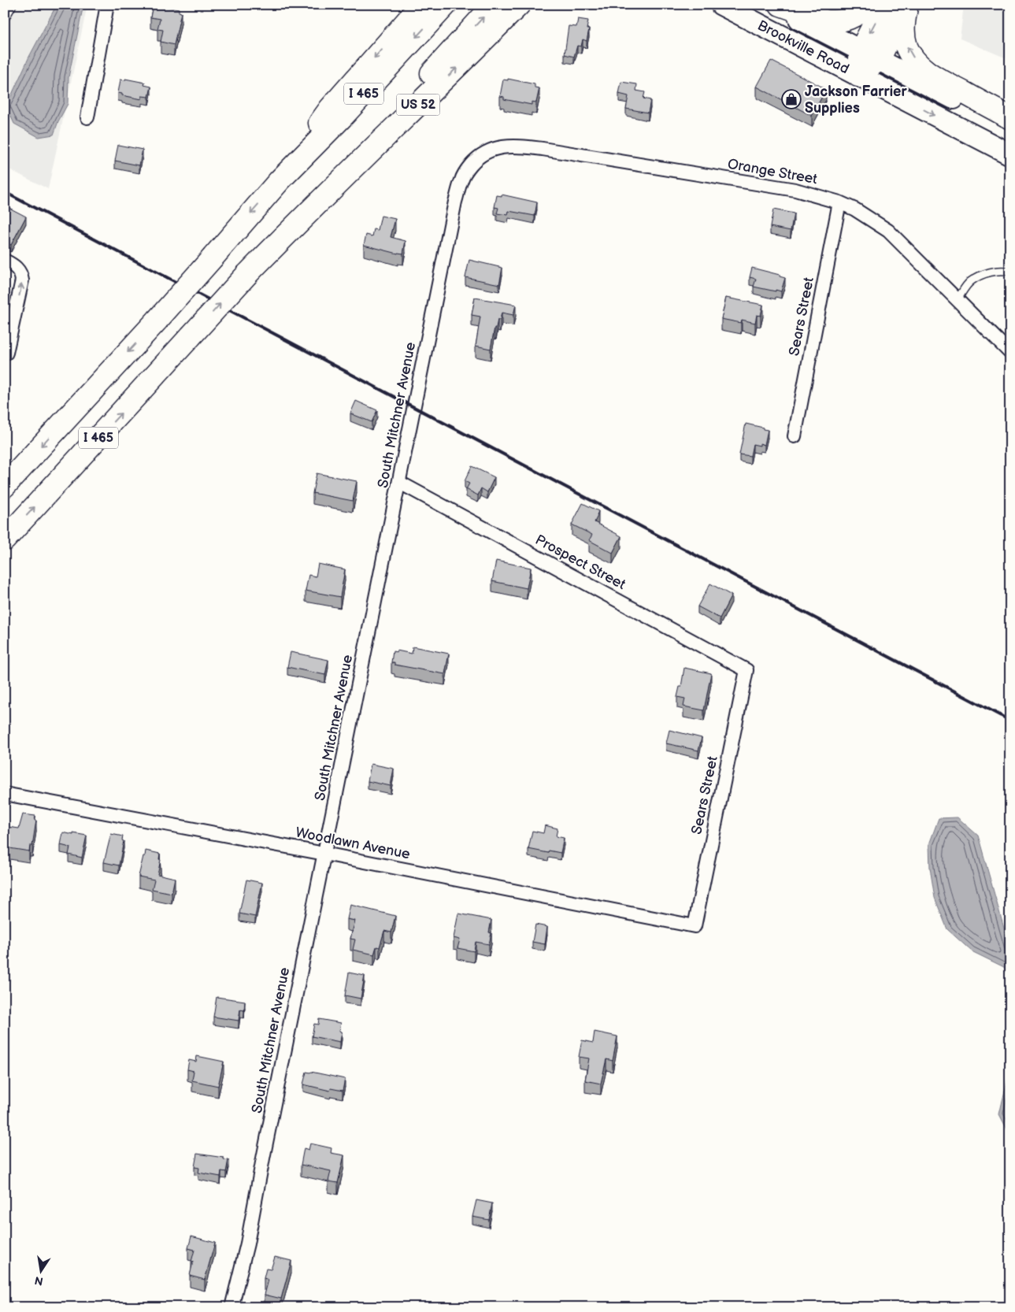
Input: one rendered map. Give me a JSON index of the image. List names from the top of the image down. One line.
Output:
{"streets":{"highway":["I 465","US 52"],"main road":["Brookville Road"],"street":["Orange Street","Sears Street","South Mitchner Avenue","Prospect Street","Woodlawn Avenue"]},"crossings":[["I 465","US 52"],["Orange Street","Sears Street"],["Orange Street","South Mitchner Avenue"],["Sears Street","Prospect Street"],["Sears Street","Woodlawn Avenue"],["South Mitchner Avenue","Prospect Street"],["South Mitchner Avenue","Woodlawn Avenue"]],"places":{"shop":["Jackson Farrier Supplies"]},"north":"bottom"}
